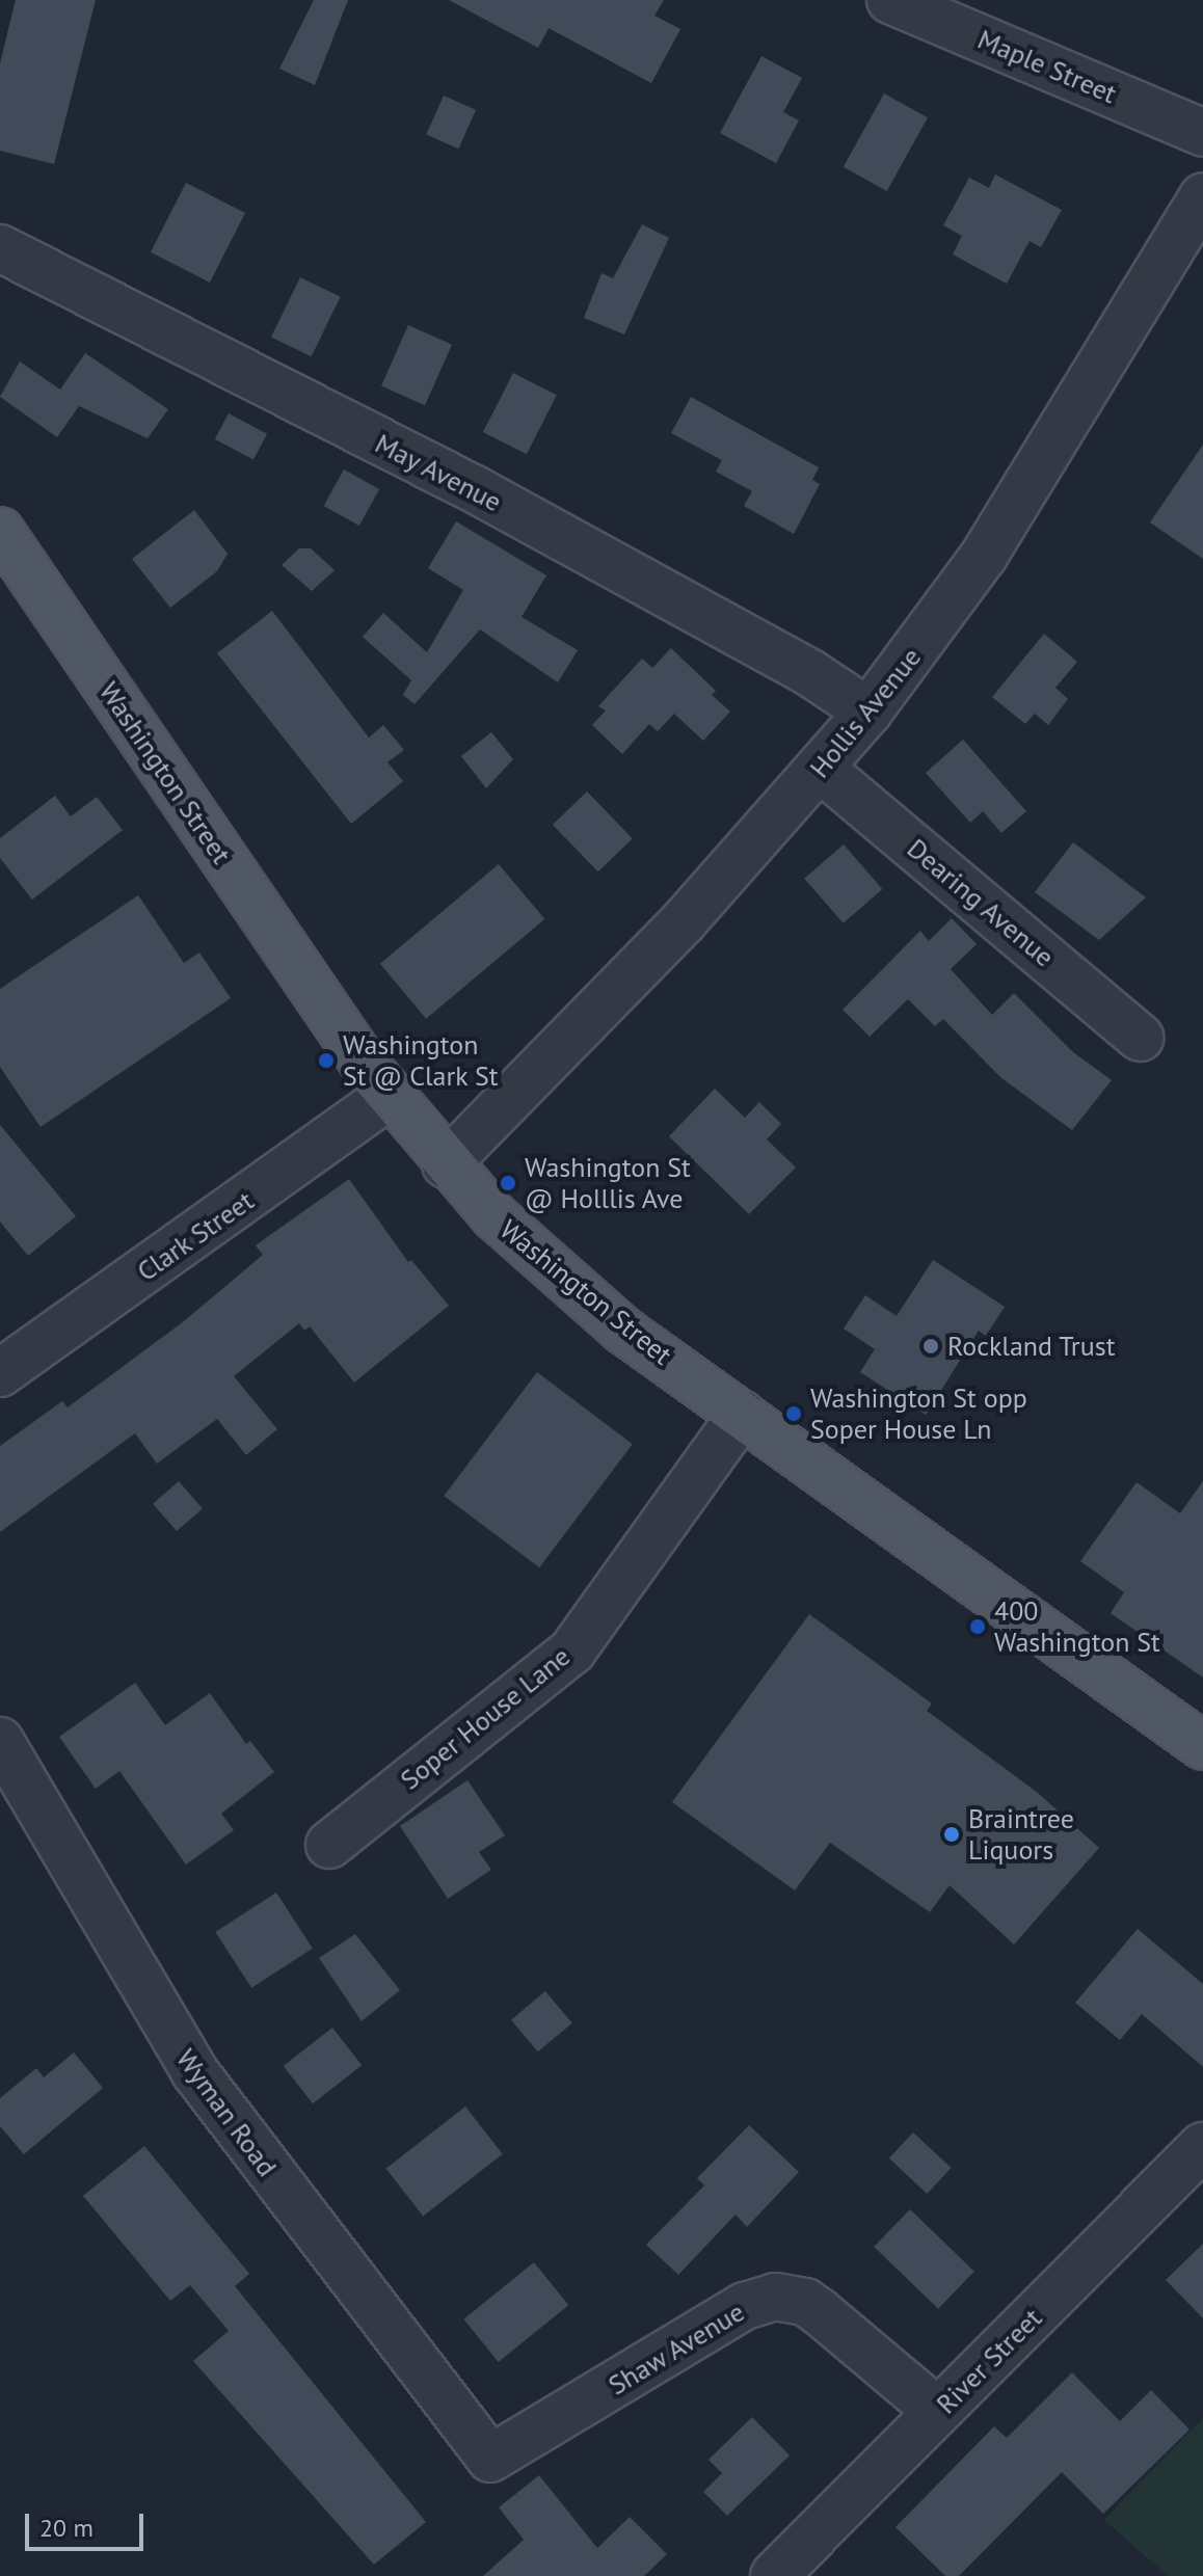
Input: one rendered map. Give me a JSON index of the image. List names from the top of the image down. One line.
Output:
{"streets":{"main road":["Washington Street"],"street":["Maple Street","May Avenue","Hollis Avenue","Dearing Avenue","Clark Street","Soper House Lane","Wyman Road","Shaw Avenue","River Street"]},"crossings":[["May Avenue","Hollis Avenue"],["Hollis Avenue","Washington Street"],["Hollis Avenue","Dearing Avenue"],["Washington Street","Clark Street"],["Washington Street","Soper House Lane"],["Wyman Road","Shaw Avenue"],["Shaw Avenue","River Street"]],"places":["Washington St @ Clark St","Washington St @ Holllis Ave","Rockland Trust","Washington St opp Soper House Ln","400 Washington St","Braintree Liquors"],"scale_bar":"20 m"}
